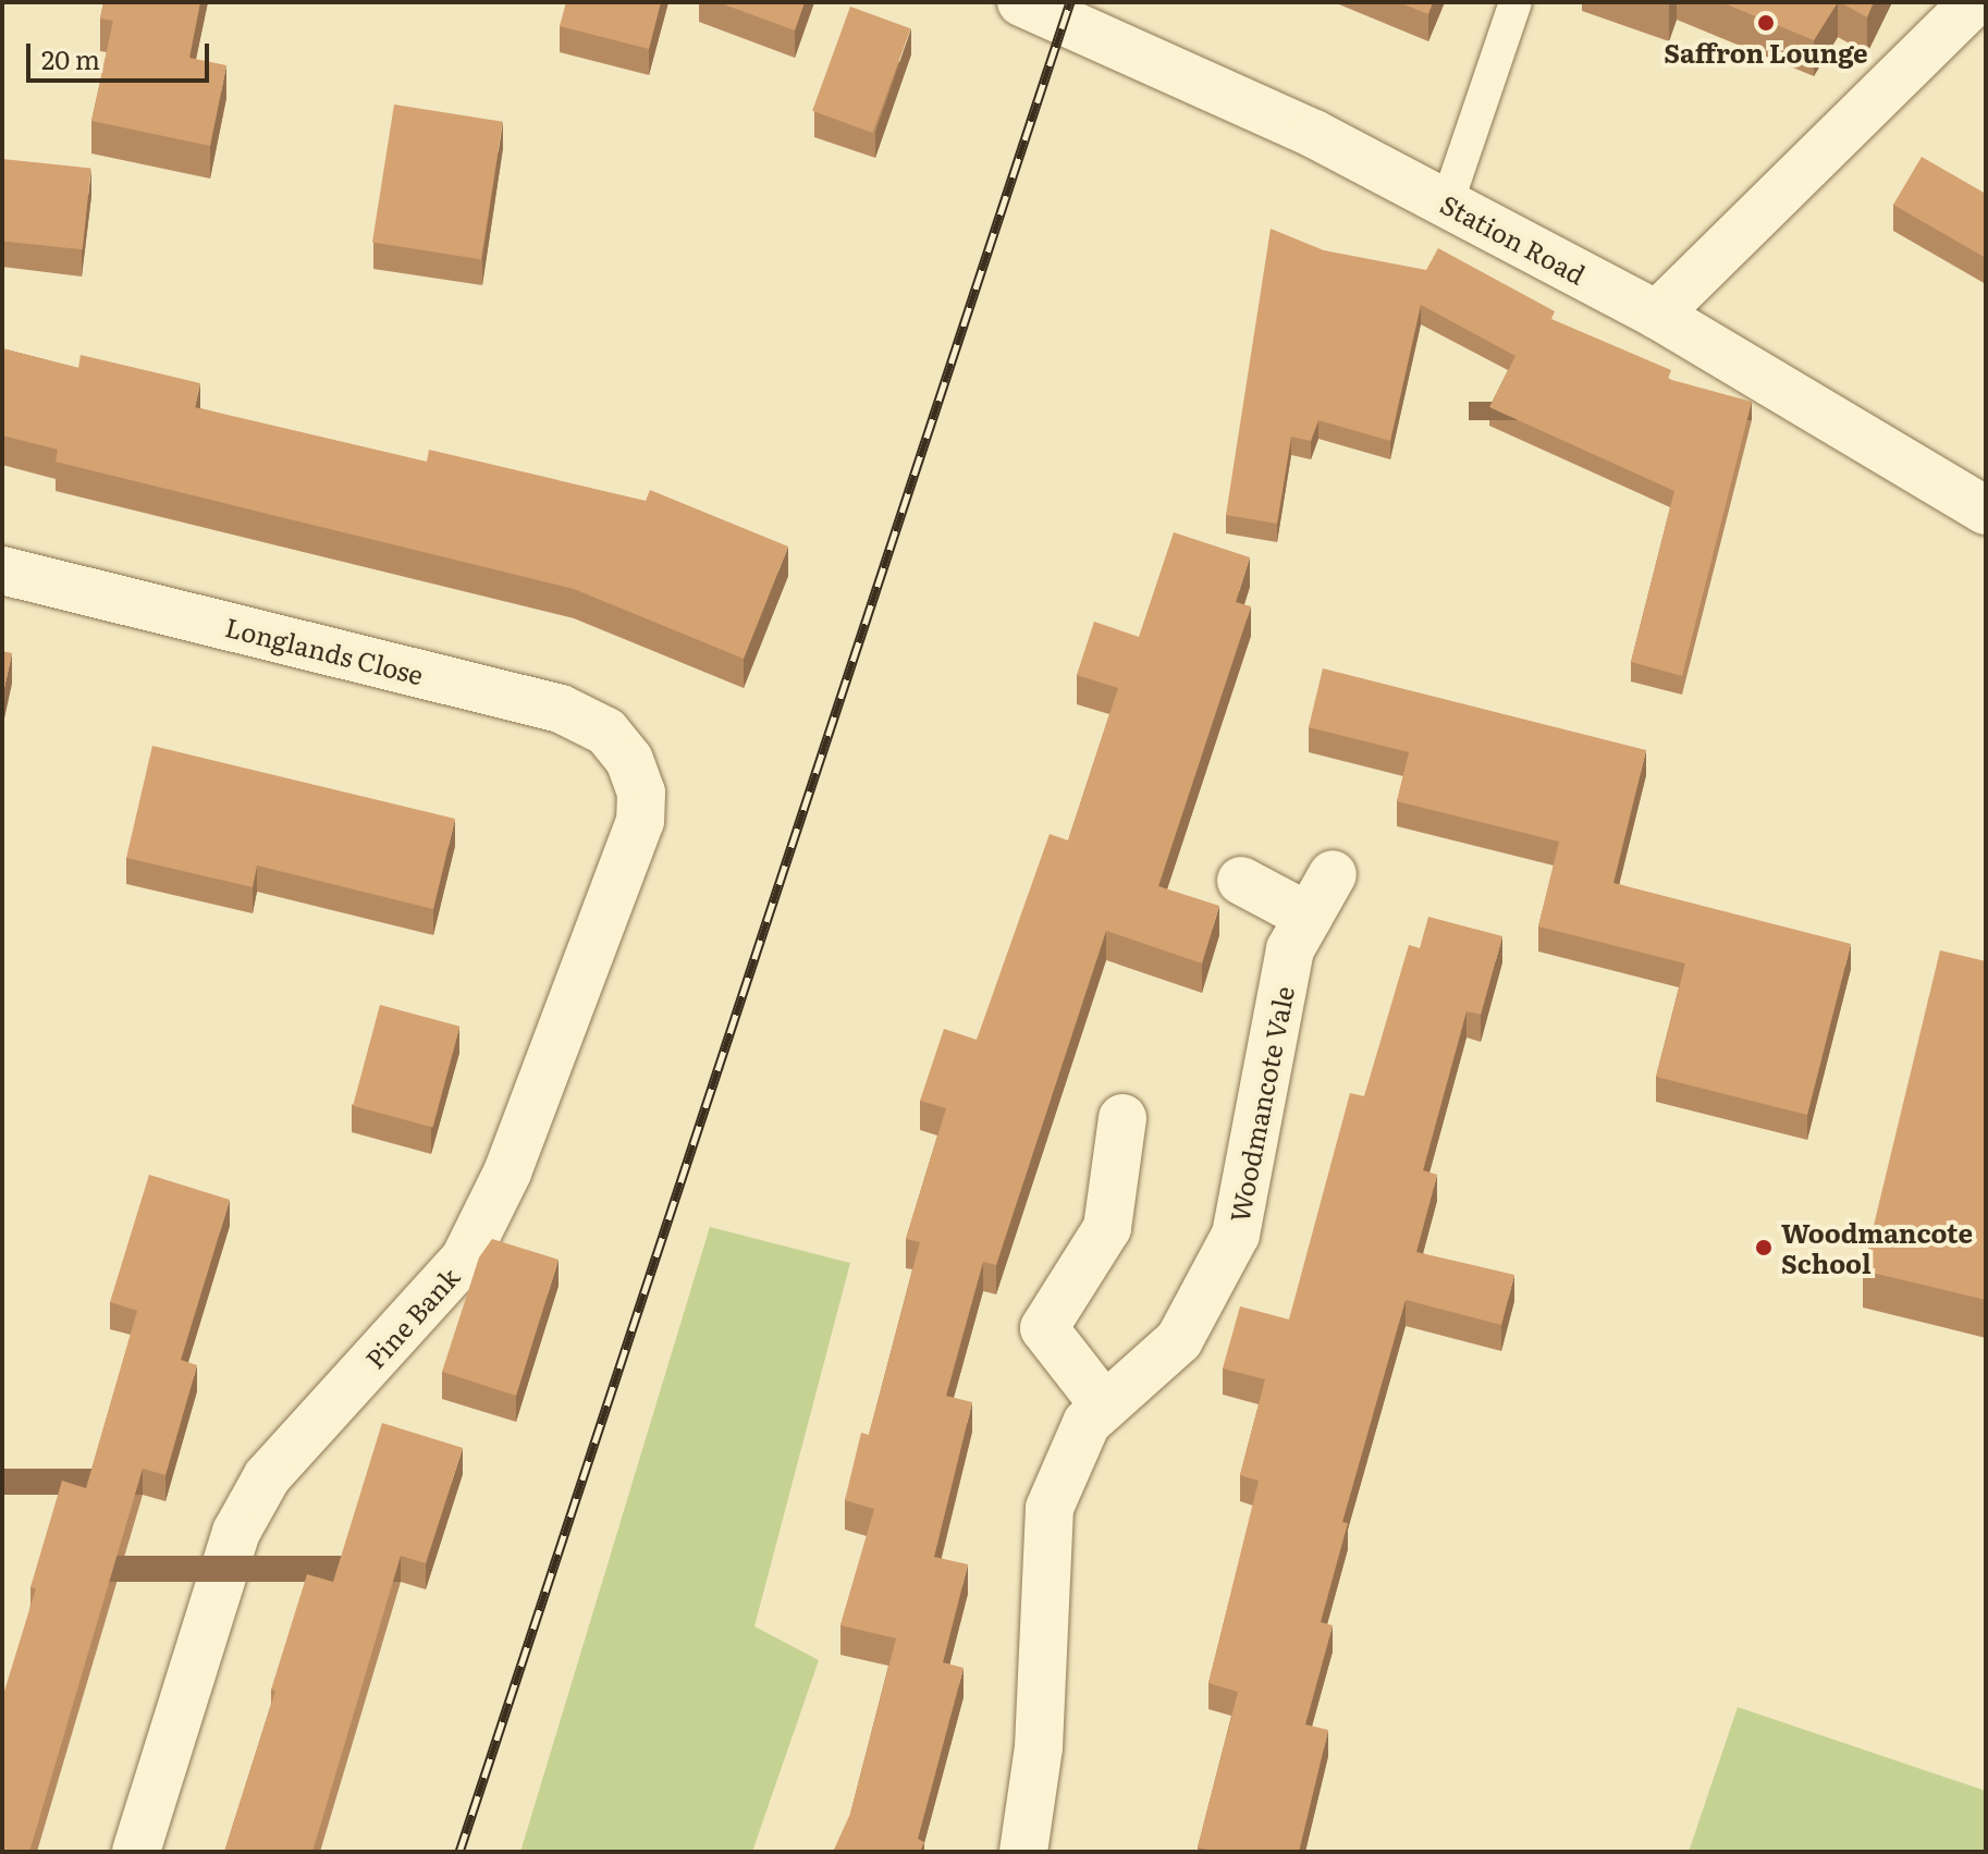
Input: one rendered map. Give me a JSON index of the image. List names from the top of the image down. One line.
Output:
{"streets":{"street":["Station Road","Longlands Close","Woodmancote Vale","Pine Bank"]},"crossings":[["Longlands Close","Pine Bank"]],"places":["Saffron Lounge","Woodmancote School"],"scale_bar":"20 m"}
